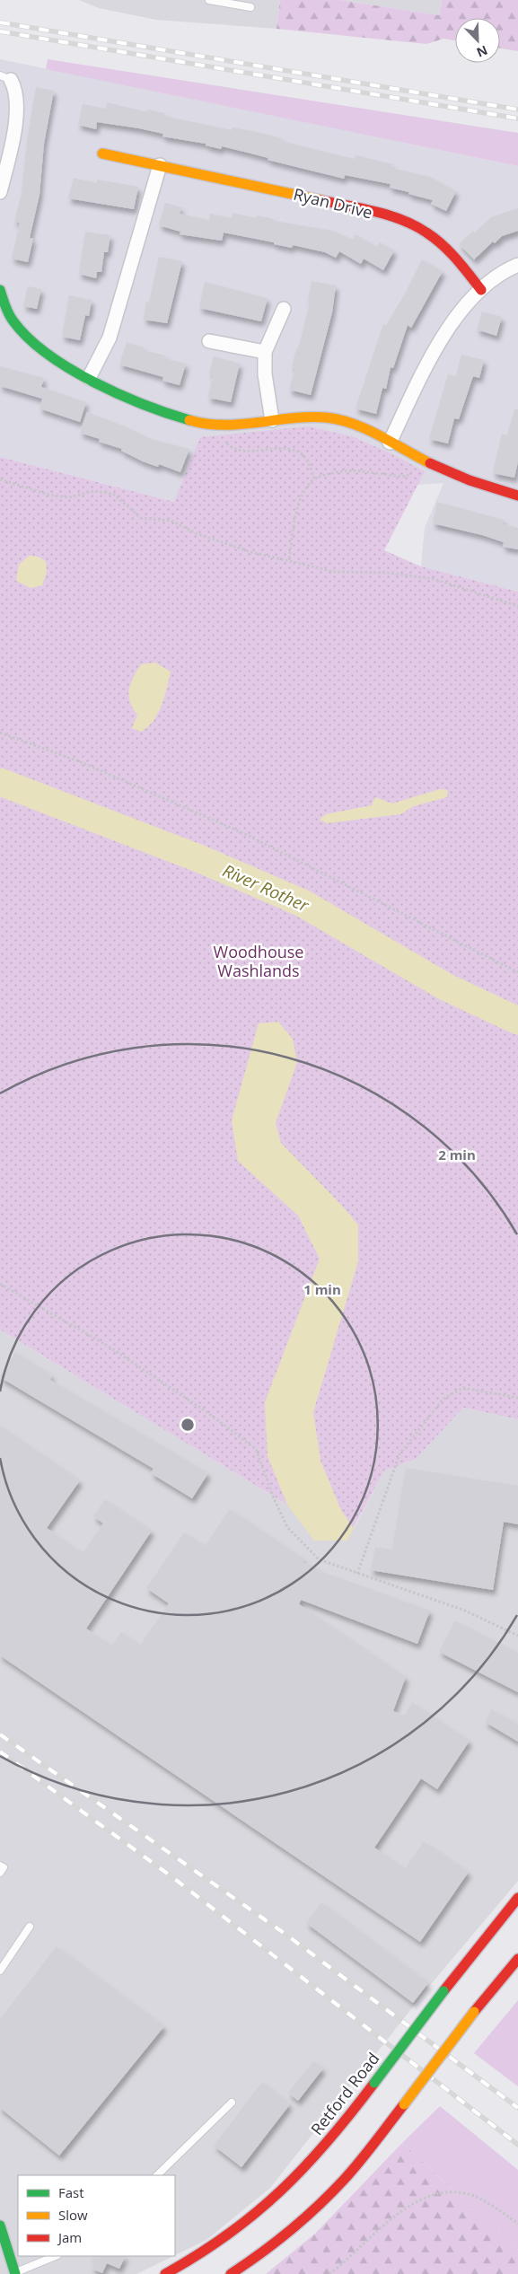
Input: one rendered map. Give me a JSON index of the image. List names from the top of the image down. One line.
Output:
{"streets":{"street":["Ryan Drive","Retford Road"]},"water":["River Rother"],"parks":["Woodhouse Washlands"],"legend":["Fast","Slow","Jam"],"north":"bottom right","rings":["2 min","1 min"]}
